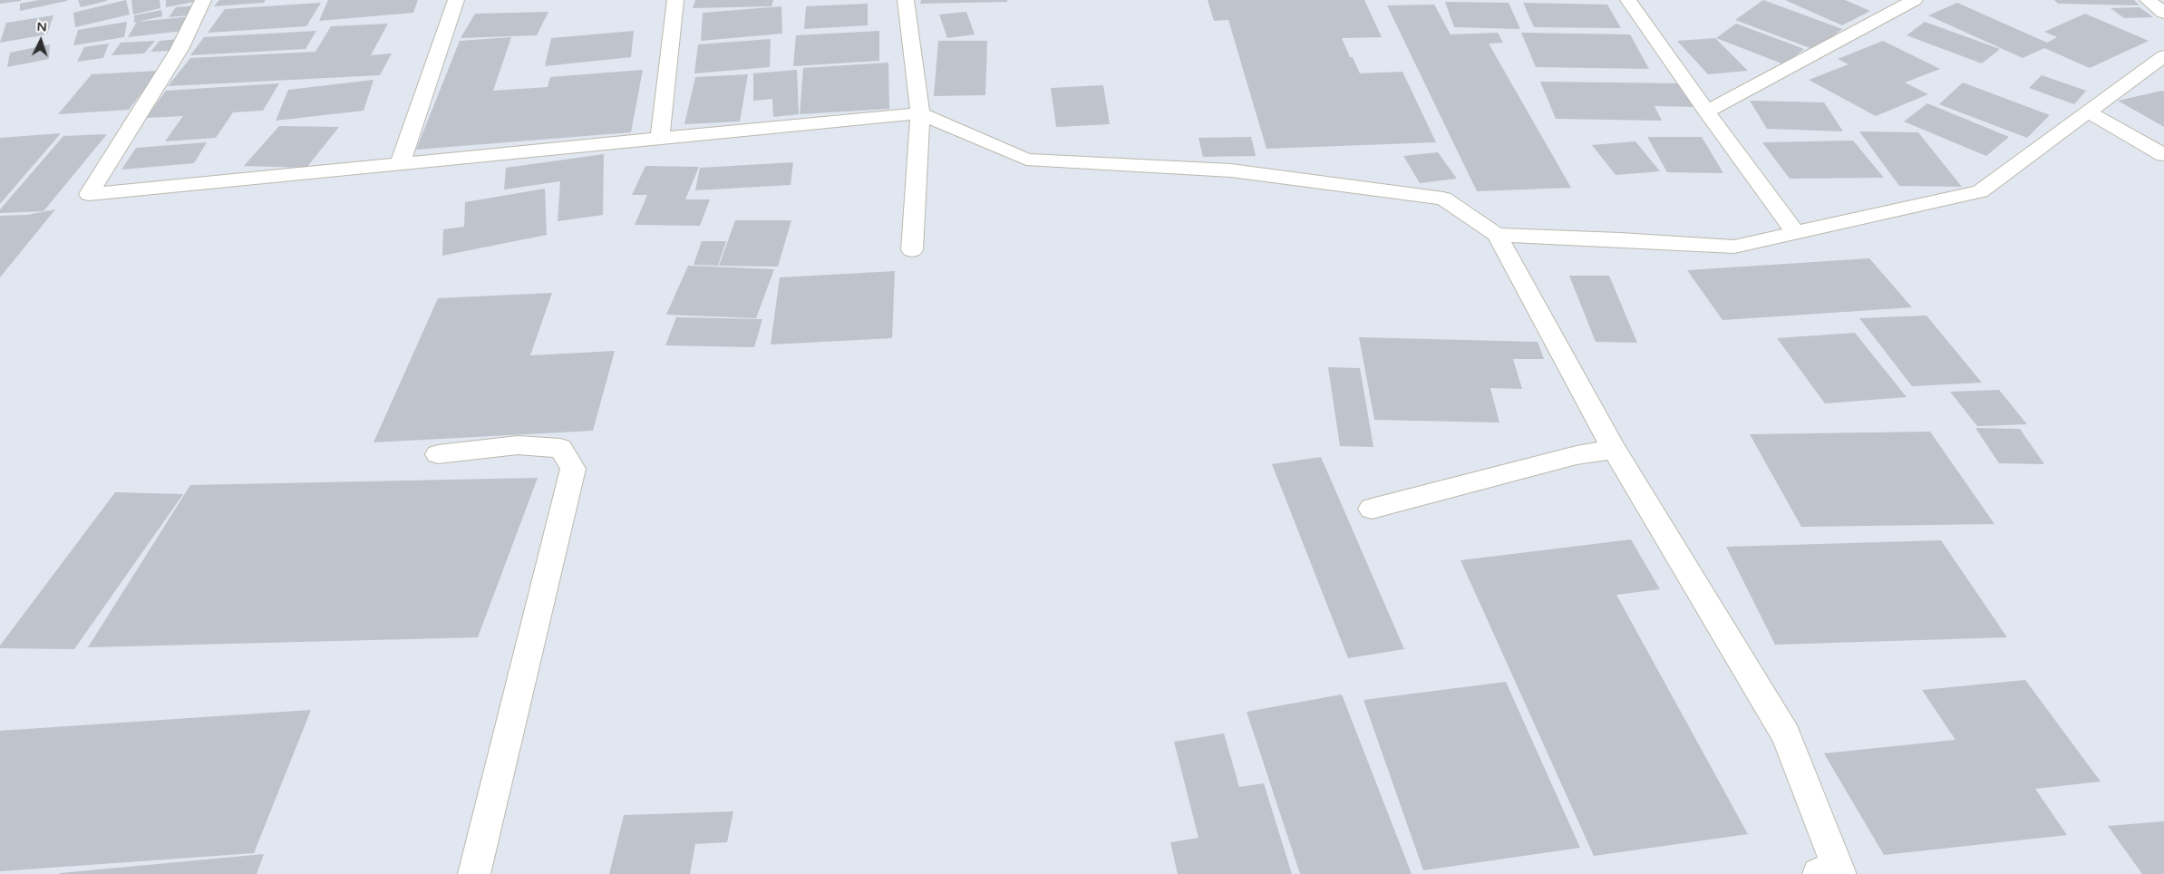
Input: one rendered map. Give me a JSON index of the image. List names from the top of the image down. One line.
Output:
{"north":"top"}
